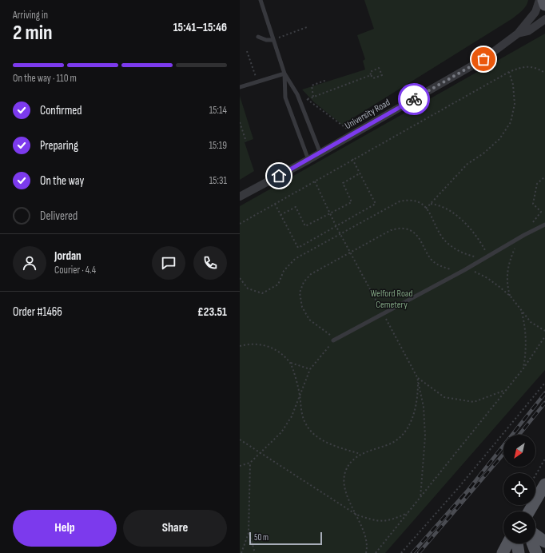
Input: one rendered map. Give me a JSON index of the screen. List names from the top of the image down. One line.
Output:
{"streets":{"street":["University Road"]},"parks":["Welford Road Cemetery"],"scale_bar":"50 m","north":"bottom left","page":{"heading":["2 min","Arriving in","15:41–15:46"],"panel":["Jordan","Courier · 4.4","Order #1466","£23.51"],"bar":"On the way · 110 m","list":[["Confirmed","15:14"],["Preparing","15:19"],["On the way","15:31"],"Delivered"],"buttons":["Help","Share"],"scale":"50 m"}}
